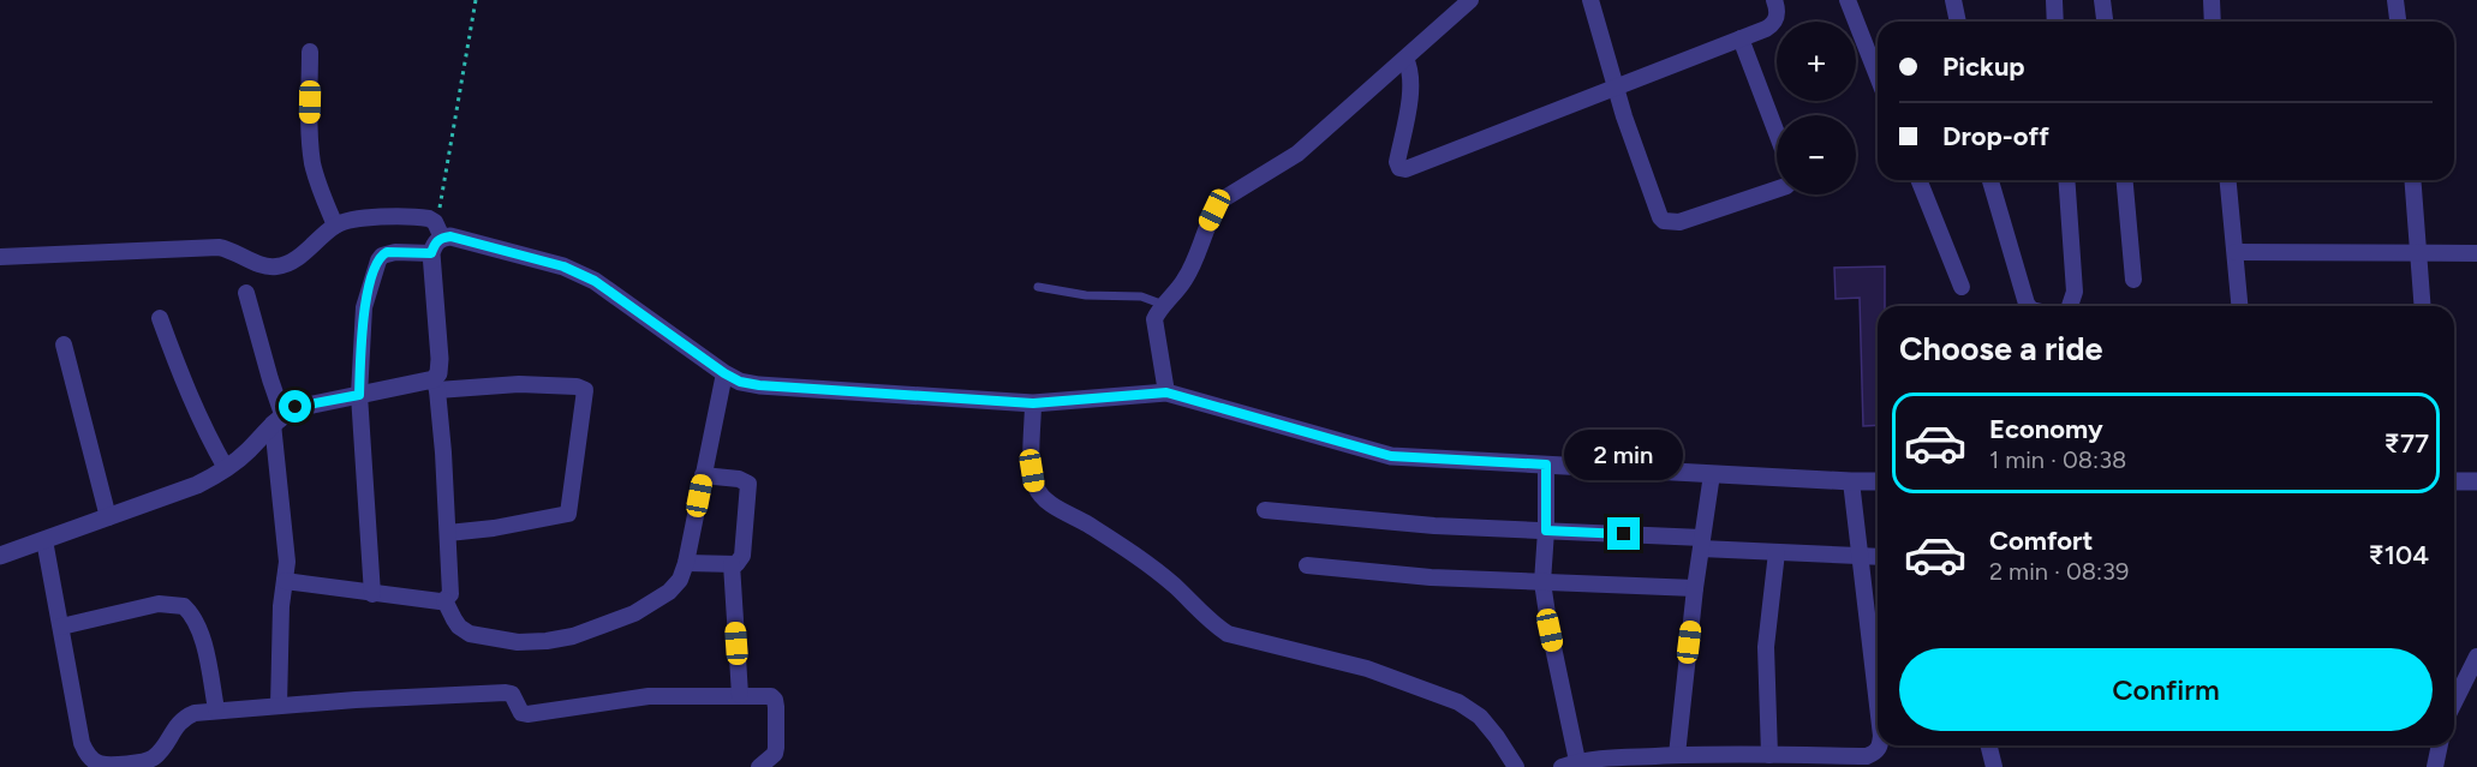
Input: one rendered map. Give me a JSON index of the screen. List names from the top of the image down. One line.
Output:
{"page":{"map_buttons":["+","−"],"banner":["Pickup","Drop-off"],"heading":"Choose a ride","list":[{"name":"Economy","note":"1 min · 08:38","value":"₹77"},{"name":"Comfort","note":"2 min · 08:39","value":"₹104"}],"bubble":"2 min","buttons":"Confirm"}}
